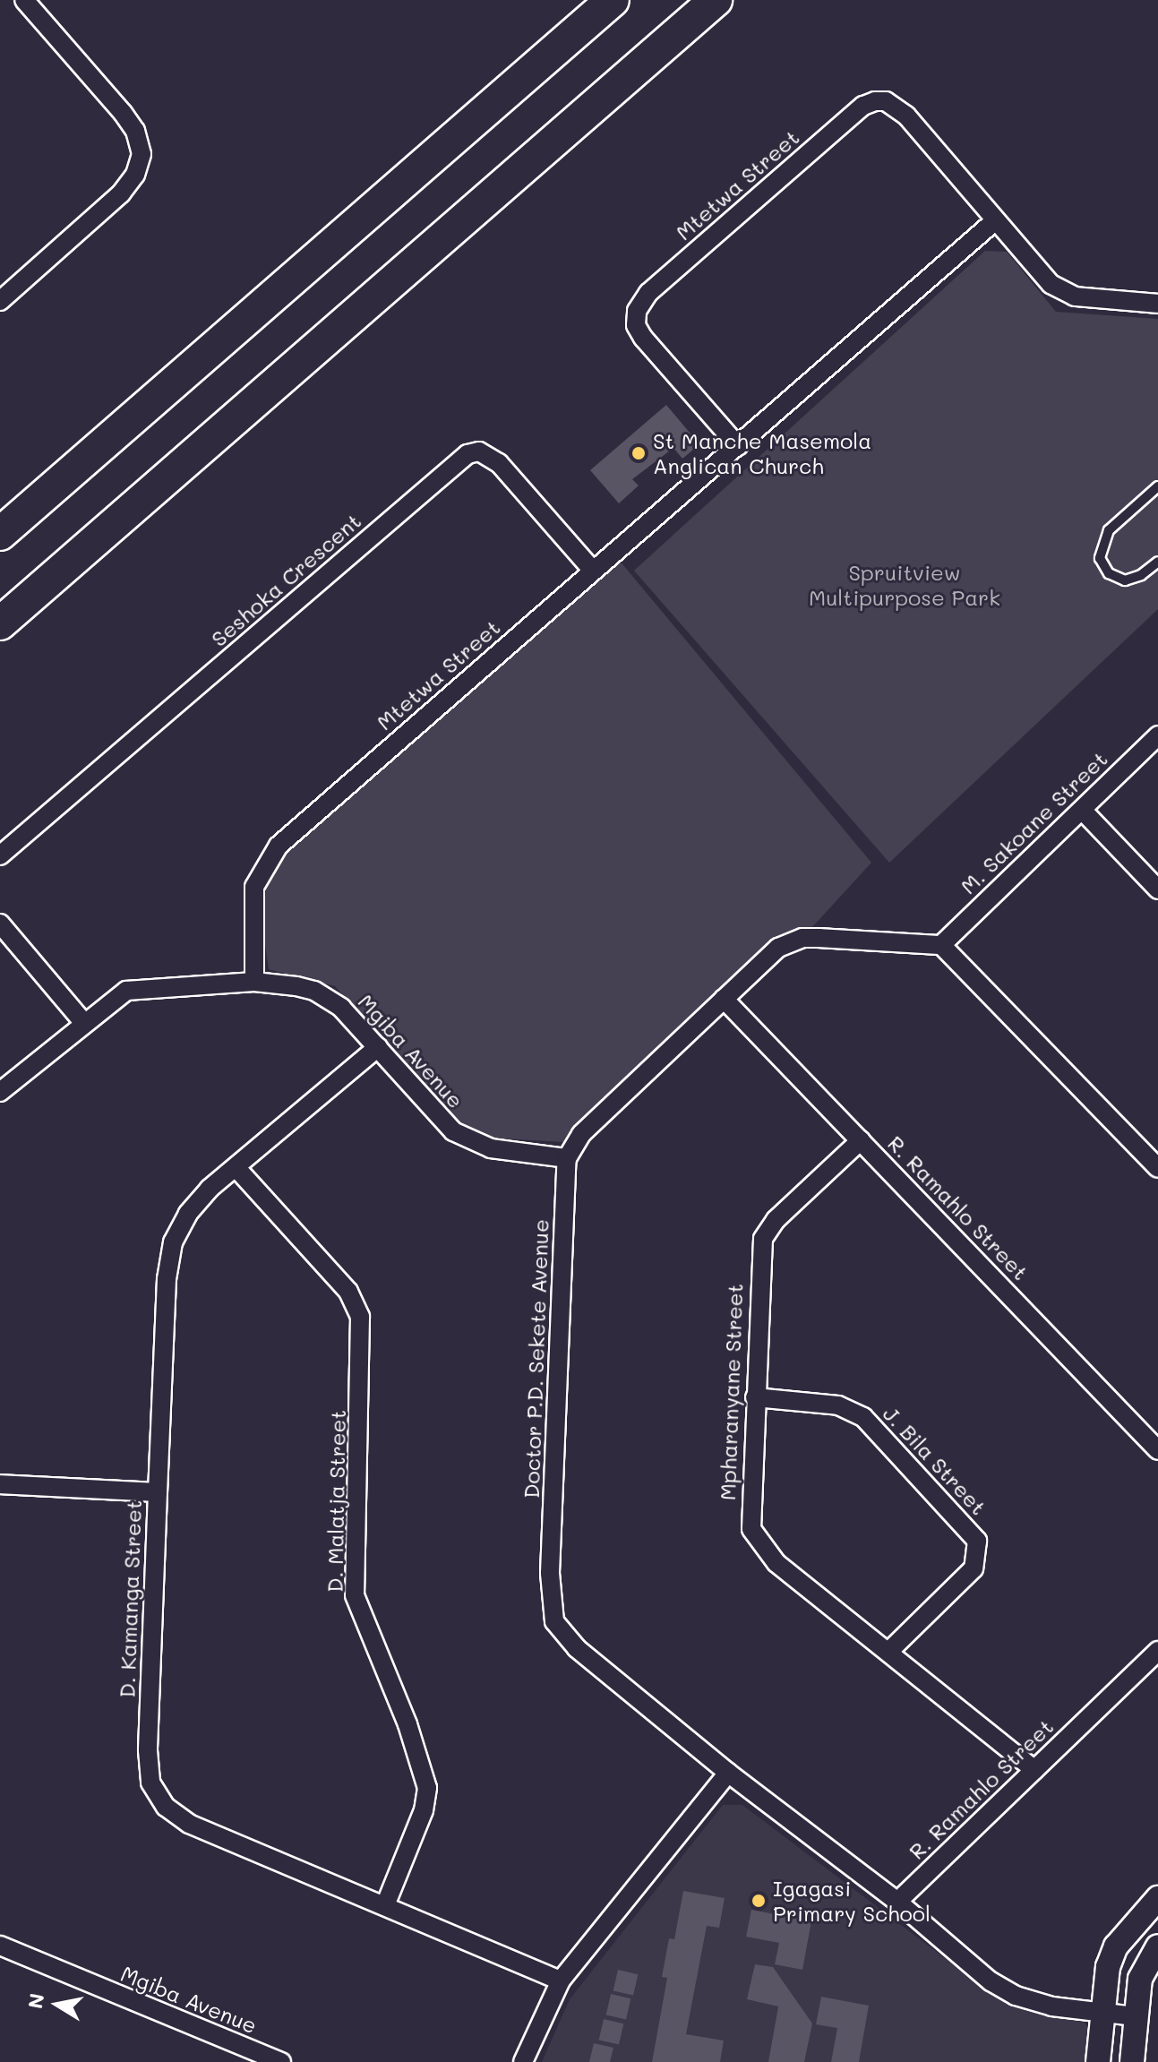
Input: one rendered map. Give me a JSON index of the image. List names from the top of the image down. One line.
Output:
{"streets":{"street":["Mtetwa Street","Seshoka Crescent","M. Sakoane Street","Mgiba Avenue","R. Ramahlo Street","Doctor P.D. Sekete Avenue","Mpharanyane Street","J. Bila Street","D. Malatja Street","D. Kamanga Street"]},"crossings":[["Mtetwa Street","Seshoka Crescent"],["Mtetwa Street","Mgiba Avenue"],["Mgiba Avenue","Doctor P.D. Sekete Avenue"],["Mgiba Avenue","D. Kamanga Street"],["R. Ramahlo Street","Doctor P.D. Sekete Avenue"],["R. Ramahlo Street","Mpharanyane Street"],["Mpharanyane Street","J. Bila Street"],["D. Malatja Street","D. Kamanga Street"]],"parks":["Spruitview Multipurpose Park"],"places":["St Manche Masemola Anglican Church","Igagasi Primary School"],"north":"left"}
